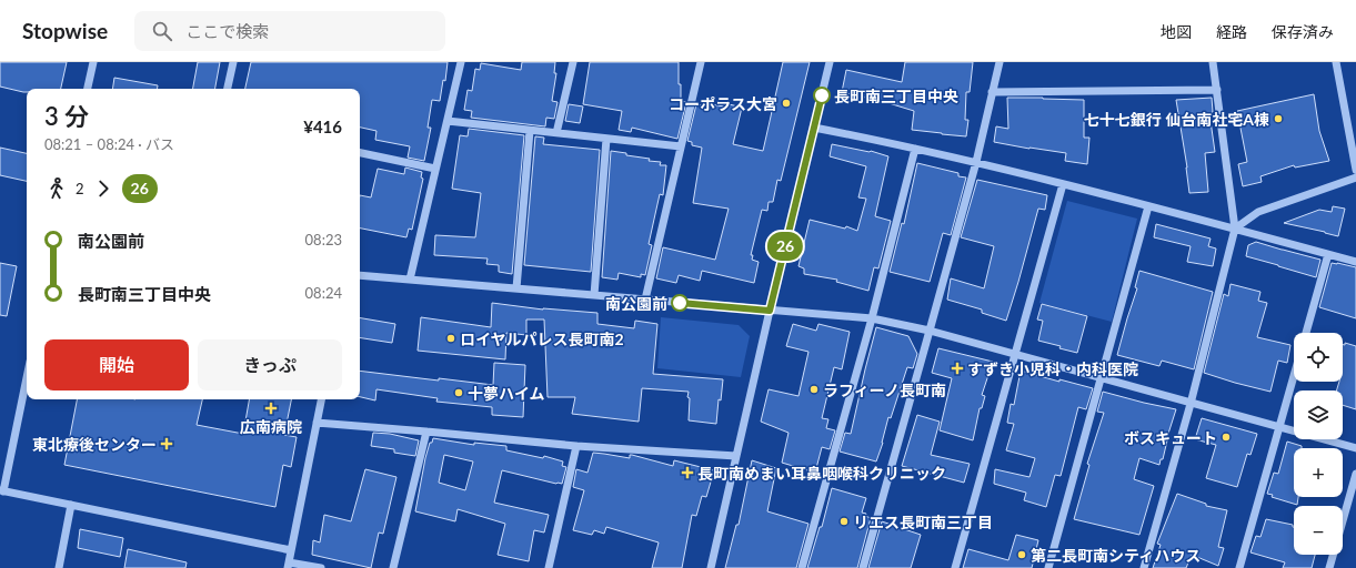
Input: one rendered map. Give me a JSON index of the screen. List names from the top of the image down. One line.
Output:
{"places":{"other":["長町南三丁目中央","コーポラス大宮","七十七銀行 仙台南社宅A棟","南公園前","ロイヤルパレス長町南2","ラフィーノ長町南","十夢ハイム","ボスキュート","リエス長町南三丁目","第二長町南シティハウス"],"health":["すずき小児科・内科医院","広南病院","東北療後センター","長町南めまい耳鼻咽喉科クリニック"]},"lines":["bus line 26"],"page":{"header":"Stopwise","search":"ここで検索","nav":["地図","経路","保存済み"],"on_map":"26","heading":["3 分","08:21 – 08:24 · バス","¥416"],"legs":["2","26"],"list":[{"name":"南公園前","value":"08:23"},{"name":"長町南三丁目中央","value":"08:24"}],"buttons":["開始","きっぷ"],"map_buttons":["+","−"]}}
